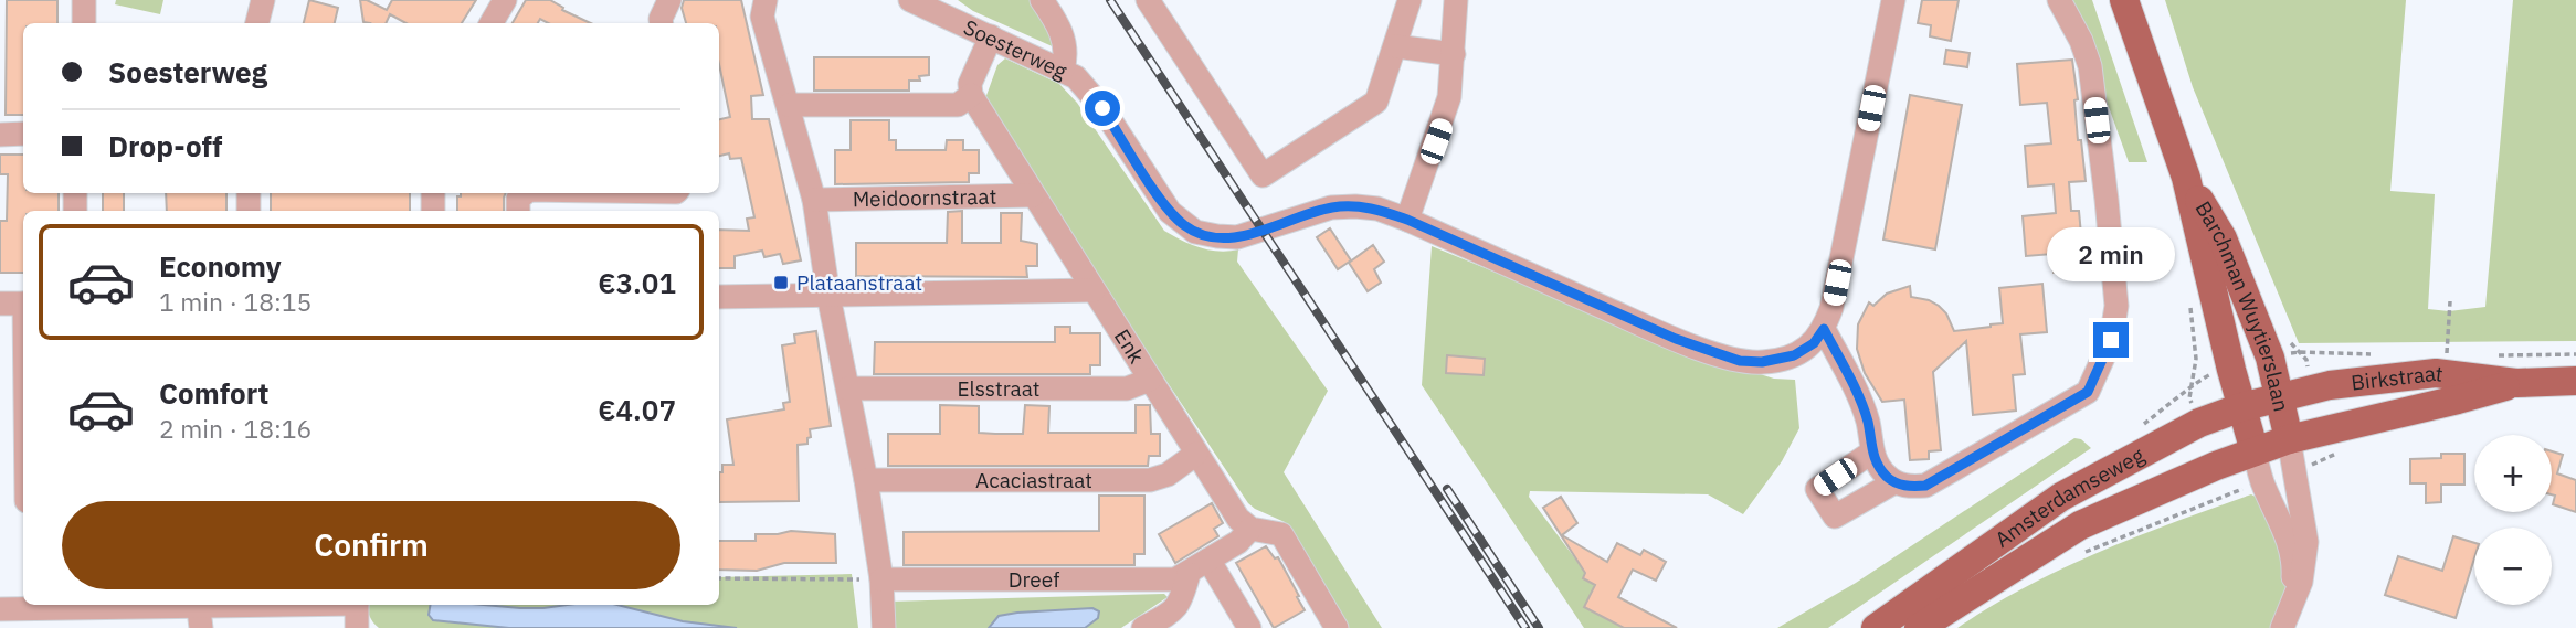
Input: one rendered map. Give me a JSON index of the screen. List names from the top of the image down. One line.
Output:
{"streets":{"main road":["Barchman Wuytierslaan","Birkstraat","Amsterdamseweg"],"street":["Soesterweg","Meidoornstraat","Enk","Elsstraat","Acaciastraat","Dreef"]},"crossings":[["Meidoornstraat","Enk"],["Barchman Wuytierslaan","Birkstraat"],["Barchman Wuytierslaan","Amsterdamseweg"],["Enk","Elsstraat"],["Enk","Acaciastraat"],["Enk","Dreef"],["Birkstraat","Amsterdamseweg"]],"places":{"transit":["Plataanstraat"]},"page":{"banner":["Soesterweg","Drop-off"],"list":[{"name":"Economy","note":"1 min · 18:15","value":"€3.01"},{"name":"Comfort","note":"2 min · 18:16","value":"€4.07"}],"bubble":"2 min","map_buttons":["+","−"],"buttons":"Confirm"}}
